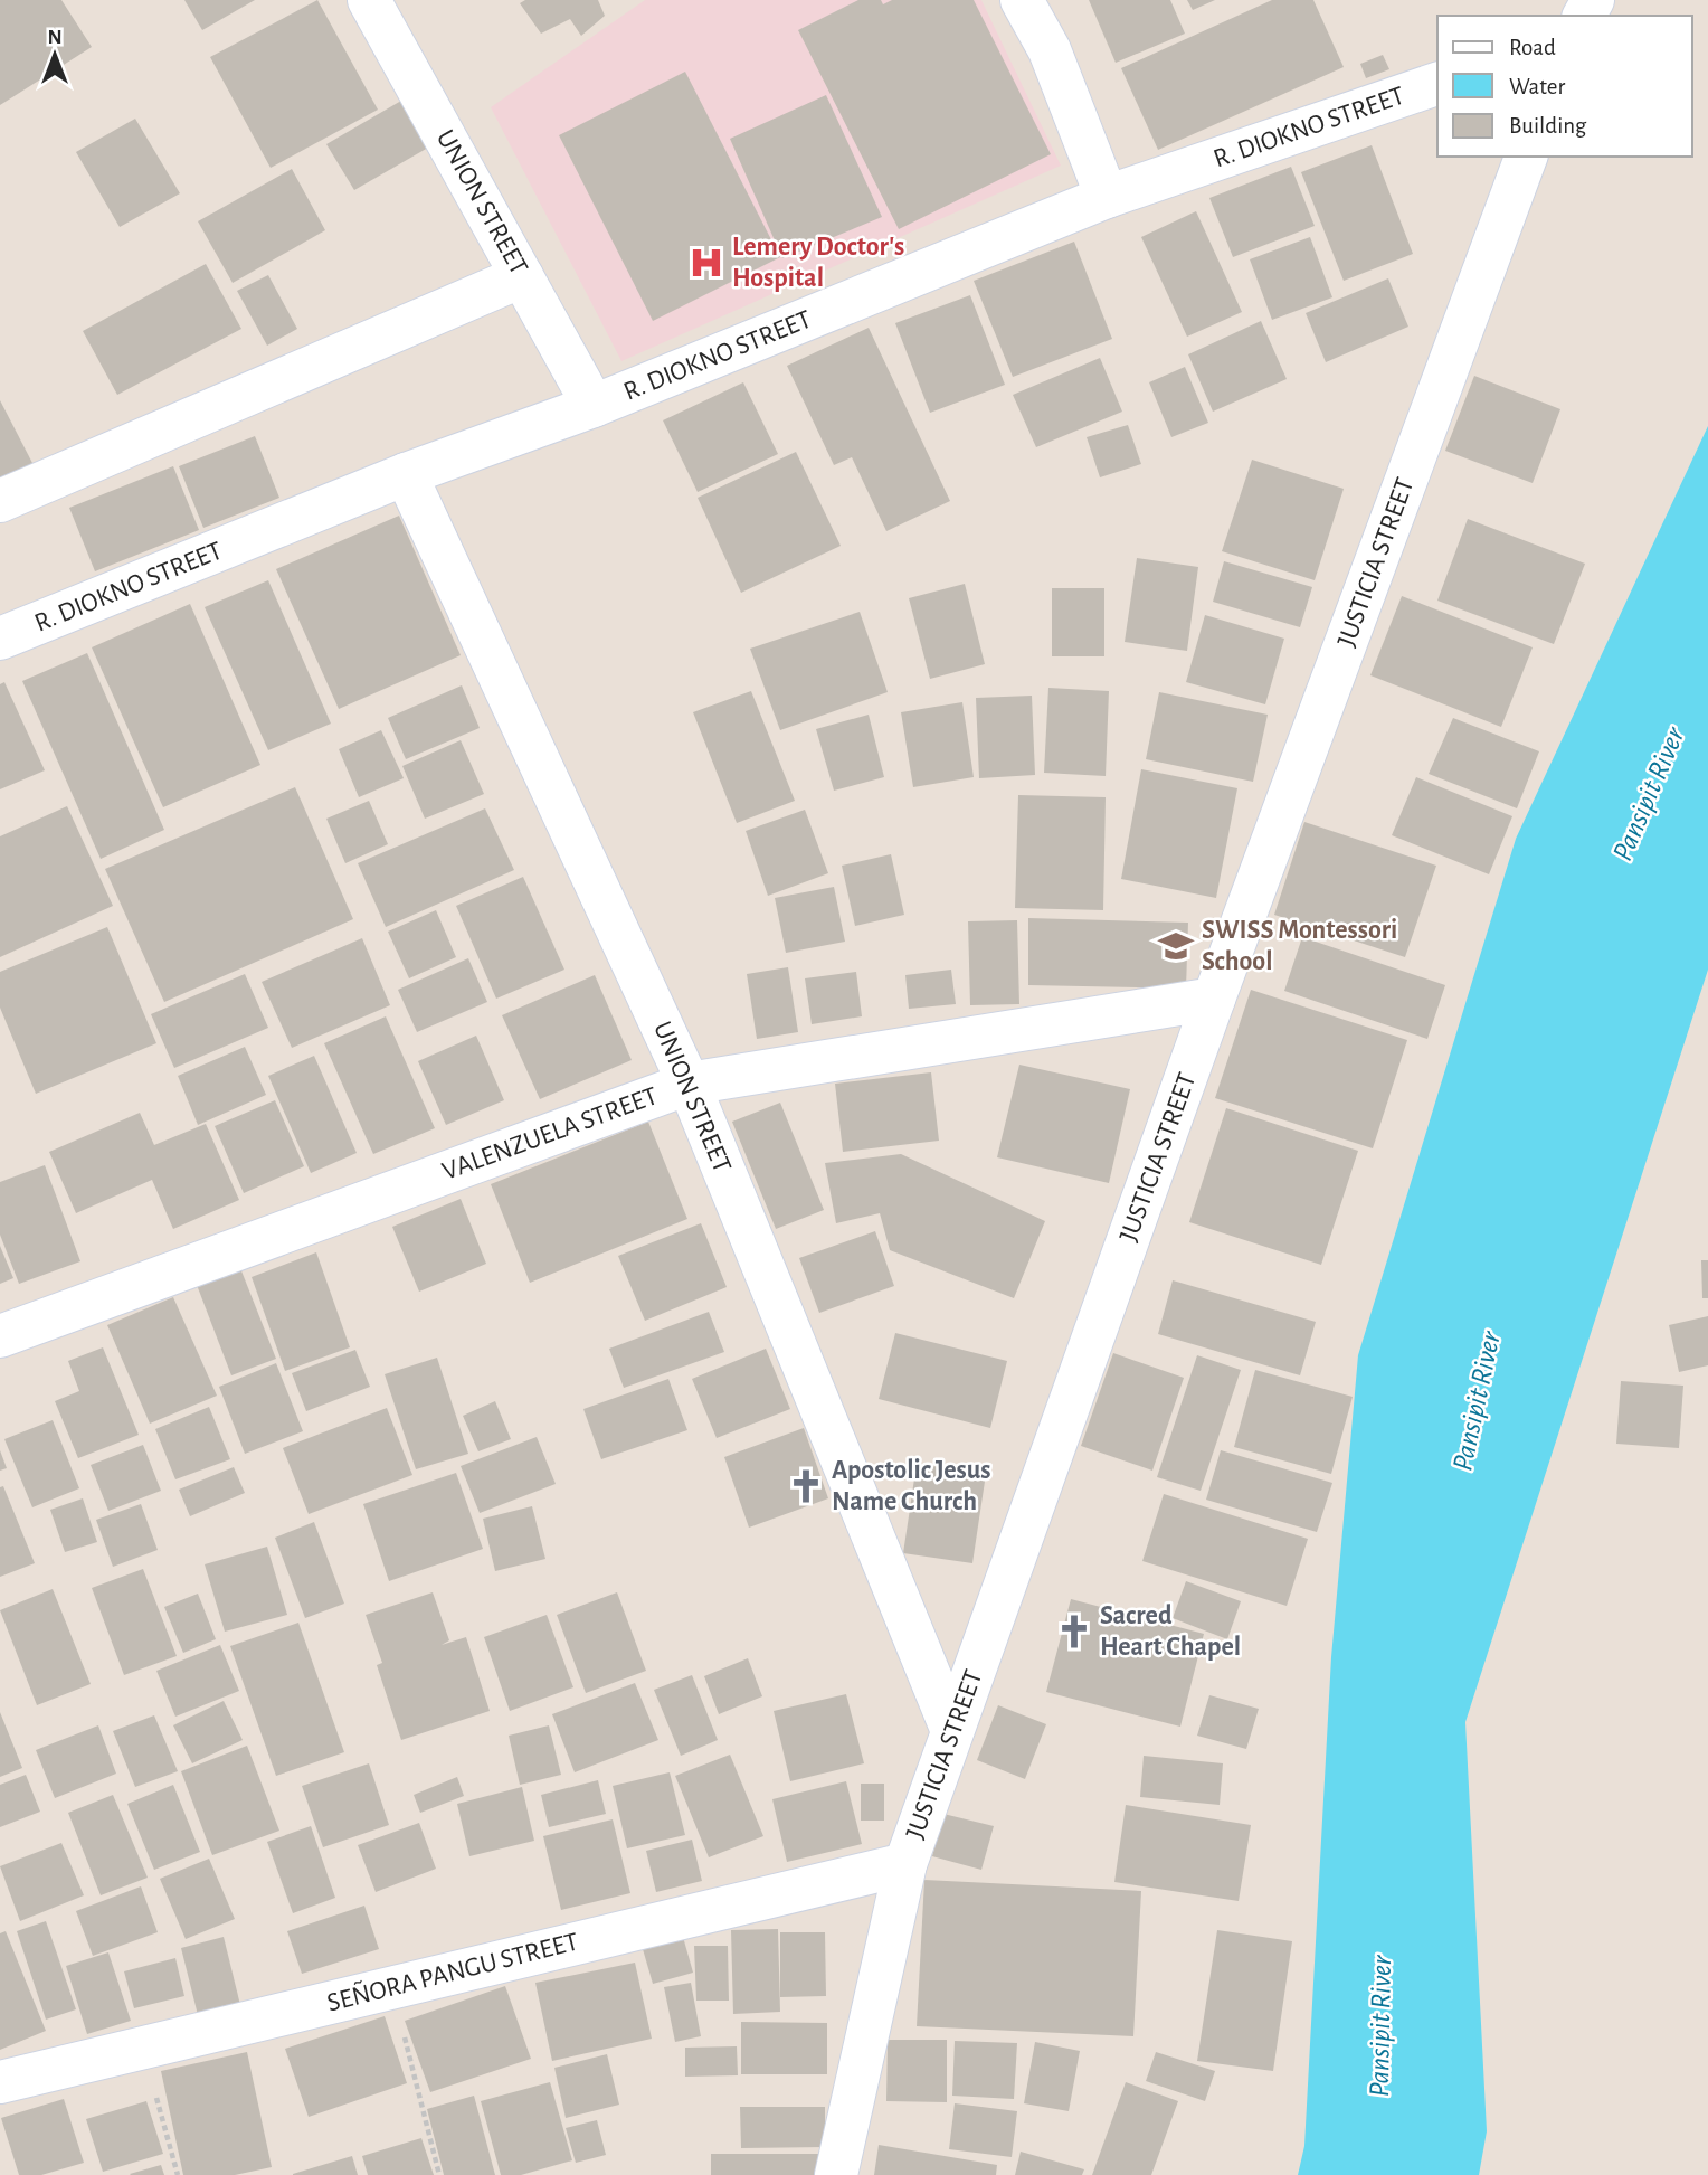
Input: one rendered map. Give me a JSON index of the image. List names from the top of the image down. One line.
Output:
{"streets":{"street":["R. DIOKNO STREET","UNION STREET","JUSTICIA STREET","VALENZUELA STREET","SEÑORA PANGU STREET"]},"crossings":[["R. DIOKNO STREET","UNION STREET"],["UNION STREET","JUSTICIA STREET"],["UNION STREET","VALENZUELA STREET"],["JUSTICIA STREET","VALENZUELA STREET"],["JUSTICIA STREET","SEÑORA PANGU STREET"]],"water":["Pansipit River"],"places":{"hospital":["Lemery Doctor's Hospital"],"school or university":["SWISS Montessori School"],"church":["Apostolic Jesus Name Church","Sacred Heart Chapel"]},"legend":["Road","Water","Building"],"north":"top"}
